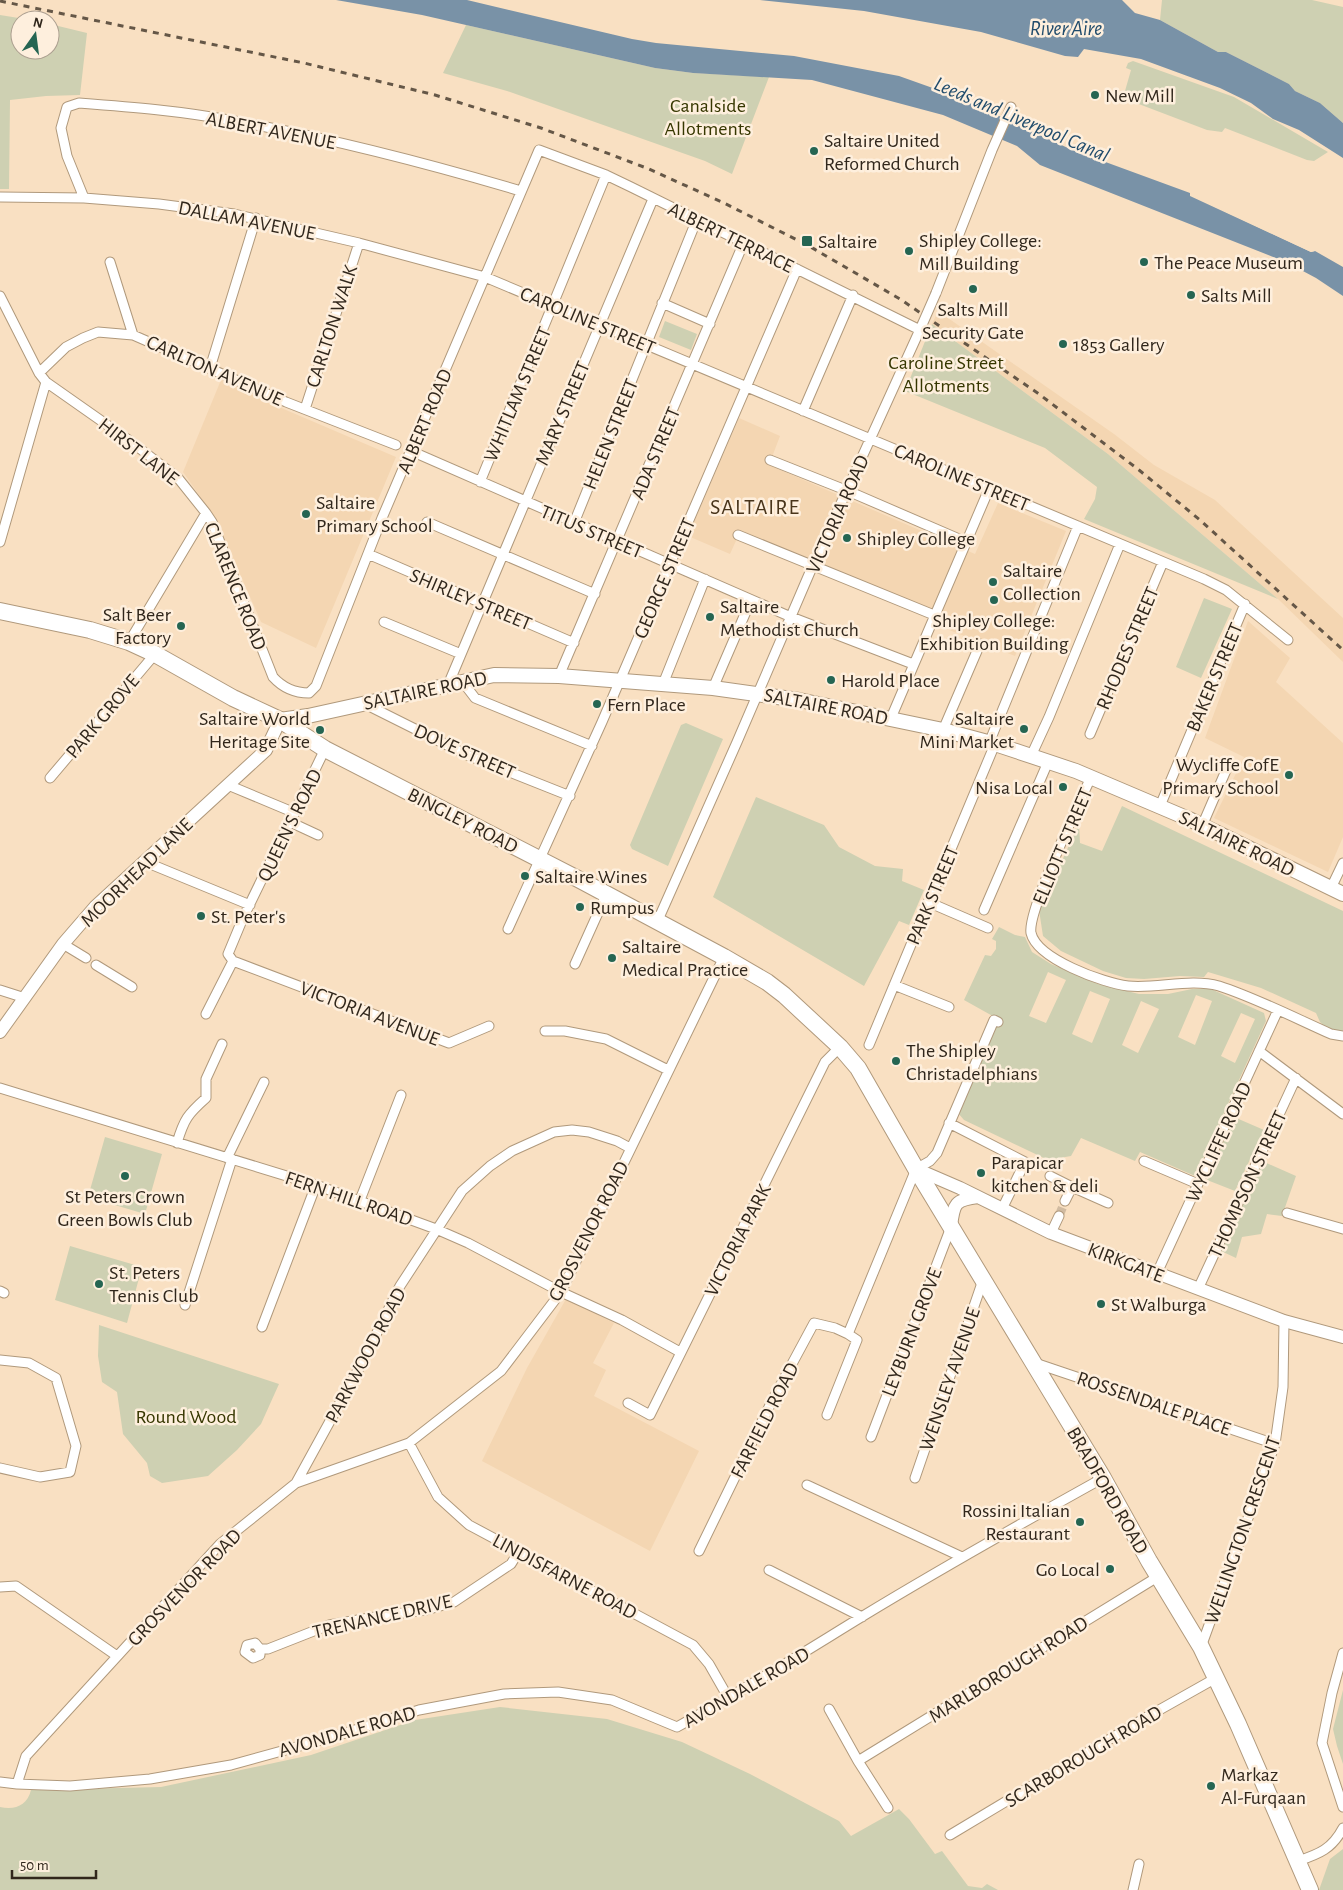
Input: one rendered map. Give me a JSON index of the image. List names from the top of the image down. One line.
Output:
{"streets":{"highway":["BINGLEY ROAD","BRADFORD ROAD"],"main road":["SALTAIRE ROAD"],"street":["ALBERT AVENUE","DALLAM AVENUE","ALBERT TERRACE","CAROLINE STREET","CARLTON WALK","CARLTON AVENUE","WHITLAM STREET","MARY STREET","ALBERT ROAD","HELEN STREET","HIRST LANE","ADA STREET","VICTORIA ROAD","TITUS STREET","GEORGE STREET","CLARENCE ROAD","SHIRLEY STREET","RHODES STREET","BAKER STREET","PARK GROVE","DOVE STREET","QUEEN'S ROAD","ELLIOTT STREET","MOORHEAD LANE","PARK STREET","VICTORIA AVENUE","WYCLIFFE ROAD","THOMPSON STREET","FERN HILL ROAD","GROSVENOR ROAD","VICTORIA PARK","KIRKGATE","LEYBURN GROVE","PARKWOOD ROAD","WENSLEY AVENUE","ROSSENDALE PLACE","FARFIELD ROAD","WELLINGTON CRESCENT","LINDISFARNE ROAD","TRENANCE DRIVE","MARLBOROUGH ROAD","AVONDALE ROAD","SCARBOROUGH ROAD"]},"crossings":[["ALBERT AVENUE","DALLAM AVENUE"],["ALBERT AVENUE","ALBERT ROAD"],["DALLAM AVENUE","CAROLINE STREET"],["DALLAM AVENUE","CARLTON WALK"],["DALLAM AVENUE","ALBERT ROAD"],["ALBERT TERRACE","WHITLAM STREET"],["ALBERT TERRACE","MARY STREET"],["ALBERT TERRACE","ALBERT ROAD"],["ALBERT TERRACE","HELEN STREET"],["ALBERT TERRACE","ADA STREET"],["ALBERT TERRACE","VICTORIA ROAD"],["ALBERT TERRACE","GEORGE STREET"],["CAROLINE STREET","WHITLAM STREET"],["CAROLINE STREET","MARY STREET"],["CAROLINE STREET","ALBERT ROAD"],["CAROLINE STREET","HELEN STREET"],["CAROLINE STREET","ADA STREET"],["CAROLINE STREET","VICTORIA ROAD"],["CAROLINE STREET","GEORGE STREET"],["CAROLINE STREET","RHODES STREET"],["CAROLINE STREET","BAKER STREET"],["CAROLINE STREET","PARK STREET"],["CARLTON WALK","CARLTON AVENUE"],["CARLTON AVENUE","HIRST LANE"],["WHITLAM STREET","TITUS STREET"],["MARY STREET","TITUS STREET"],["MARY STREET","SHIRLEY STREET"],["MARY STREET","SALTAIRE ROAD"],["ALBERT ROAD","TITUS STREET"],["ALBERT ROAD","CLARENCE ROAD"],["ALBERT ROAD","SHIRLEY STREET"],["HELEN STREET","TITUS STREET"],["HIRST LANE","CLARENCE ROAD"],["ADA STREET","TITUS STREET"],["ADA STREET","SHIRLEY STREET"],["ADA STREET","SALTAIRE ROAD"],["VICTORIA ROAD","TITUS STREET"],["VICTORIA ROAD","SALTAIRE ROAD"],["VICTORIA ROAD","BINGLEY ROAD"],["TITUS STREET","GEORGE STREET"],["GEORGE STREET","SALTAIRE ROAD"],["GEORGE STREET","DOVE STREET"],["GEORGE STREET","BINGLEY ROAD"],["BAKER STREET","SALTAIRE ROAD"],["SALTAIRE ROAD","DOVE STREET"],["SALTAIRE ROAD","BINGLEY ROAD"],["SALTAIRE ROAD","ELLIOTT STREET"],["SALTAIRE ROAD","MOORHEAD LANE"],["SALTAIRE ROAD","PARK STREET"],["PARK GROVE","BINGLEY ROAD"],["BINGLEY ROAD","QUEEN'S ROAD"],["BINGLEY ROAD","MOORHEAD LANE"],["BINGLEY ROAD","GROSVENOR ROAD"],["BINGLEY ROAD","VICTORIA PARK"],["BINGLEY ROAD","BRADFORD ROAD"],["QUEEN'S ROAD","VICTORIA AVENUE"],["ELLIOTT STREET","WYCLIFFE ROAD"],["WYCLIFFE ROAD","KIRKGATE"],["THOMPSON STREET","KIRKGATE"],["FERN HILL ROAD","GROSVENOR ROAD"],["FERN HILL ROAD","VICTORIA PARK"],["FERN HILL ROAD","PARKWOOD ROAD"],["GROSVENOR ROAD","PARKWOOD ROAD"],["GROSVENOR ROAD","LINDISFARNE ROAD"],["GROSVENOR ROAD","AVONDALE ROAD"],["KIRKGATE","BRADFORD ROAD"],["KIRKGATE","WELLINGTON CRESCENT"],["LEYBURN GROVE","BRADFORD ROAD"],["WENSLEY AVENUE","BRADFORD ROAD"],["ROSSENDALE PLACE","BRADFORD ROAD"],["ROSSENDALE PLACE","WELLINGTON CRESCENT"],["BRADFORD ROAD","WELLINGTON CRESCENT"],["BRADFORD ROAD","MARLBOROUGH ROAD"],["BRADFORD ROAD","AVONDALE ROAD"],["BRADFORD ROAD","SCARBOROUGH ROAD"],["LINDISFARNE ROAD","TRENANCE DRIVE"],["LINDISFARNE ROAD","AVONDALE ROAD"]],"districts":["SALTAIRE"],"water":["River Aire","Leeds and Liverpool Canal"],"parks":["Canalside Allotments","Caroline Street Allotments","Round Wood"],"places":{"other":["New Mill","Saltaire United Reformed Church","Shipley College: Mill Building","The Peace Museum","Salts Mill Security Gate","Salts Mill","1853 Gallery","Saltaire Primary School","Shipley College","Saltaire Collection","Shipley College: Exhibition Building","Saltaire Methodist Church","Salt Beer Factory","Harold Place","Fern Place","Saltaire Mini Market","Saltaire World Heritage Site","Wycliffe CofE Primary School","Nisa Local","Saltaire Wines","Rumpus","St. Peter's","Saltaire Medical Practice","The Shipley Christadelphians","Parapicar kitchen & deli","St Peters Crown Green Bowls Club","St. Peters Tennis Club","St Walburga","Rossini Italian Restaurant","Go Local","Markaz Al-Furqaan"],"transit":["Saltaire"]},"scale_bar":"50 m","north":"top"}
